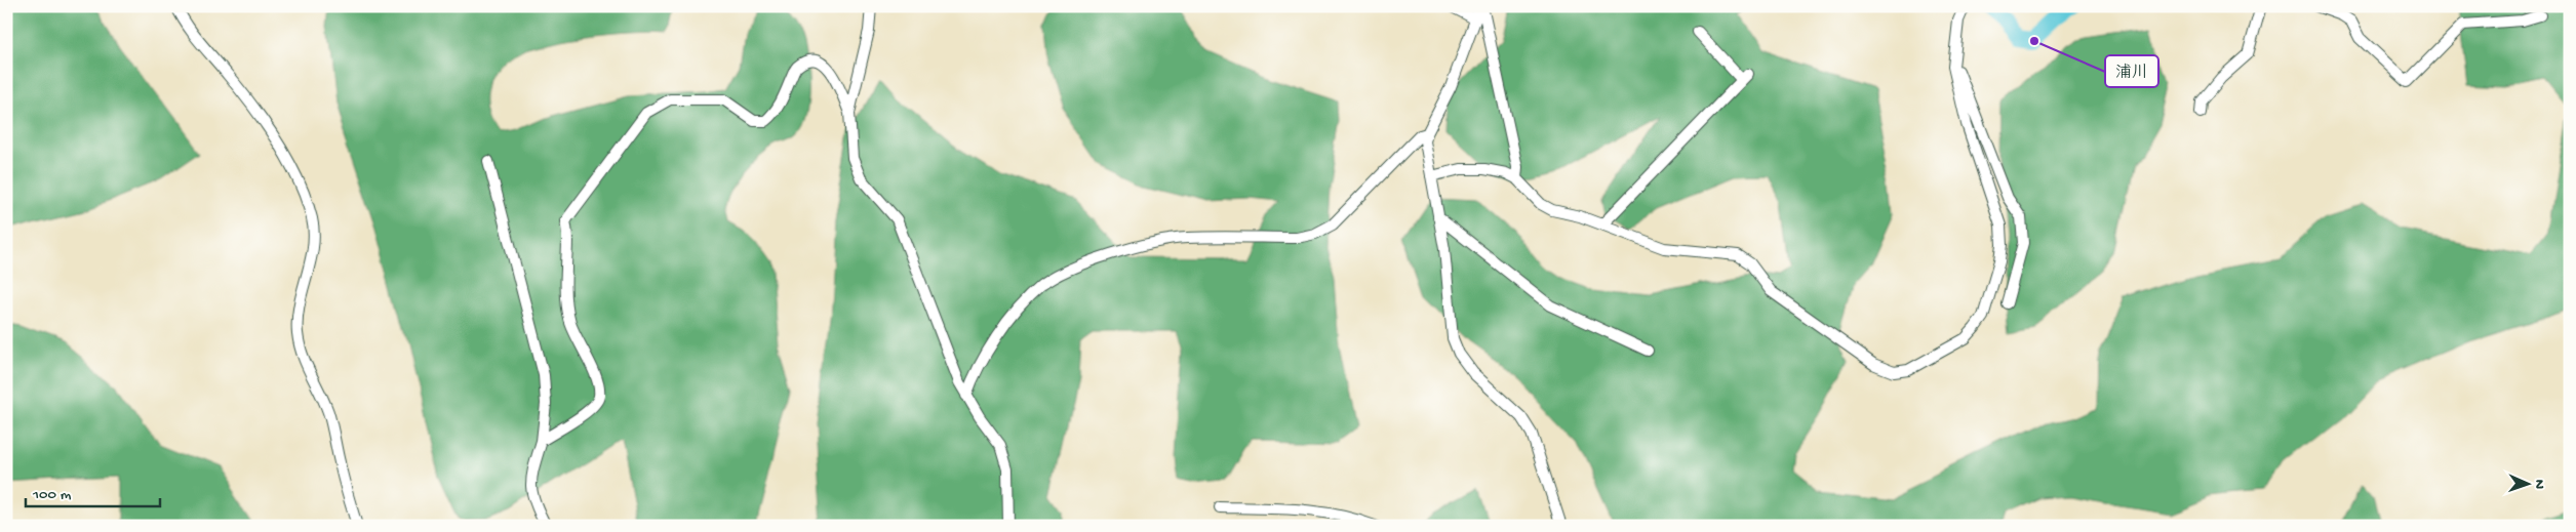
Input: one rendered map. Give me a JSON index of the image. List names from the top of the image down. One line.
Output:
{"places":["浦川"],"scale_bar":"100 m","north":"right"}
